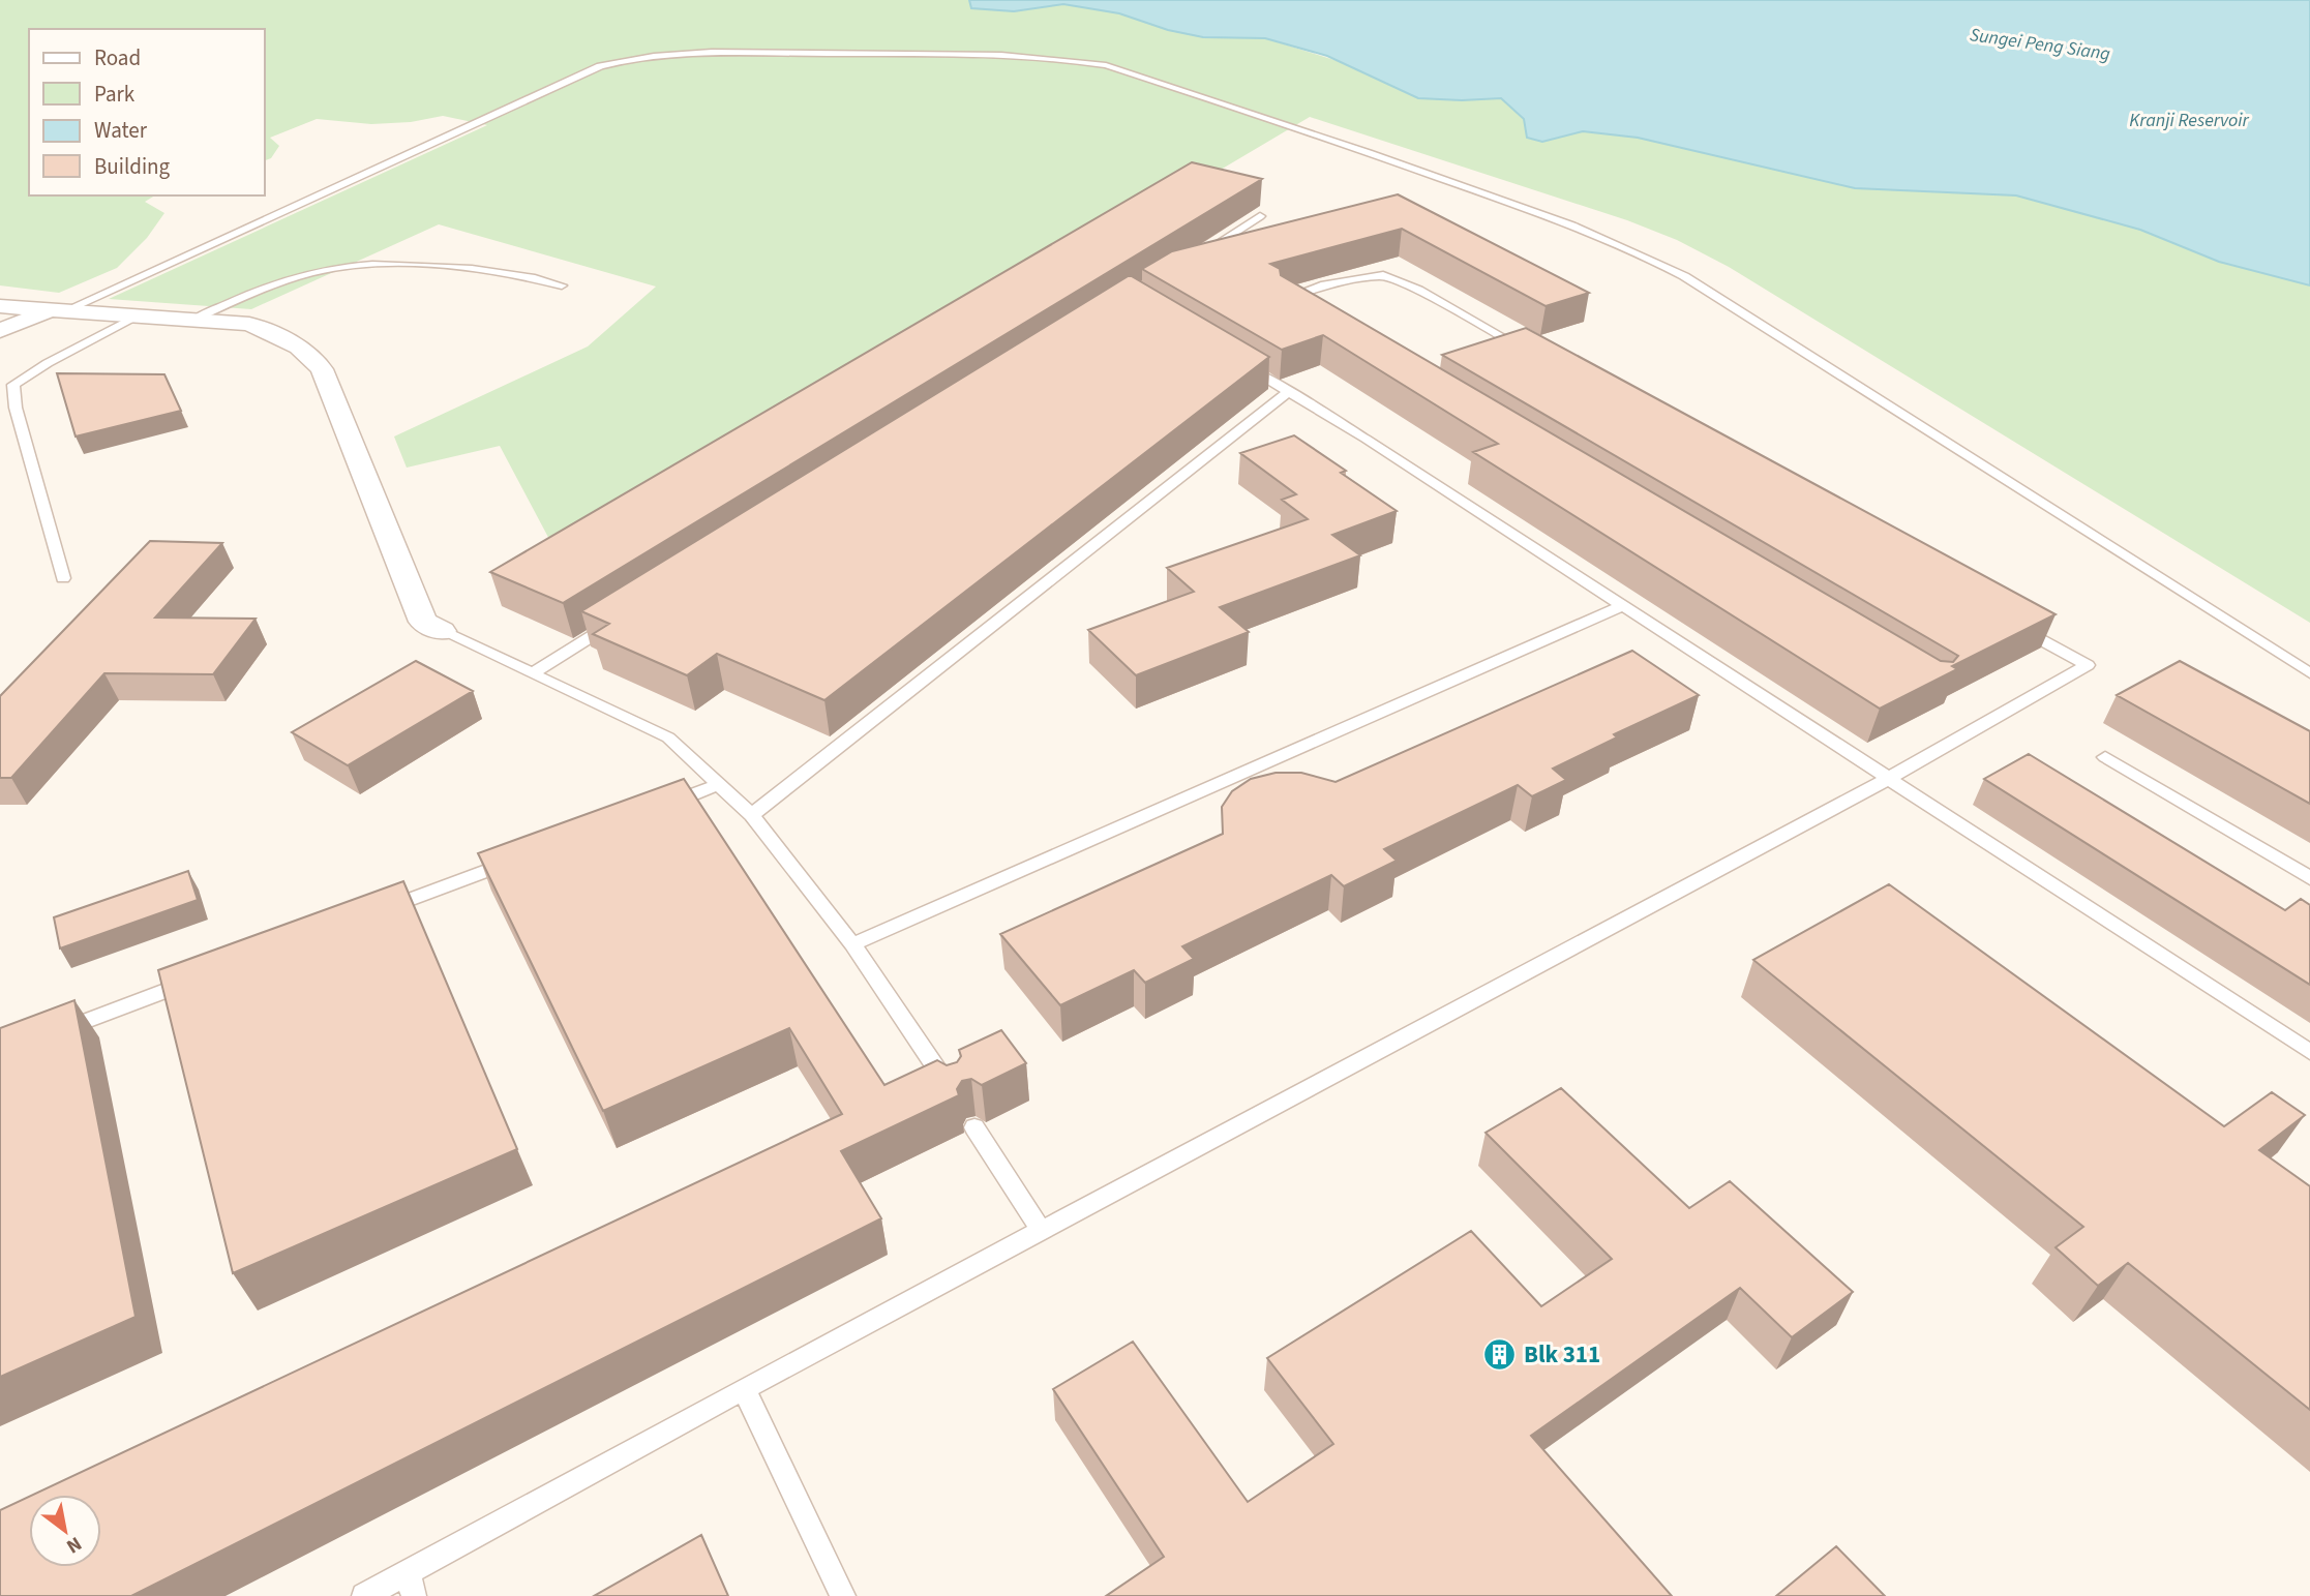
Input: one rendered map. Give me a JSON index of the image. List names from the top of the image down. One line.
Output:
{"water":["Sungei Peng Siang","Kranji Reservoir"],"places":{"building":["Blk 311"]},"legend":["Road","Park","Water","Building"],"north":"bottom right"}
